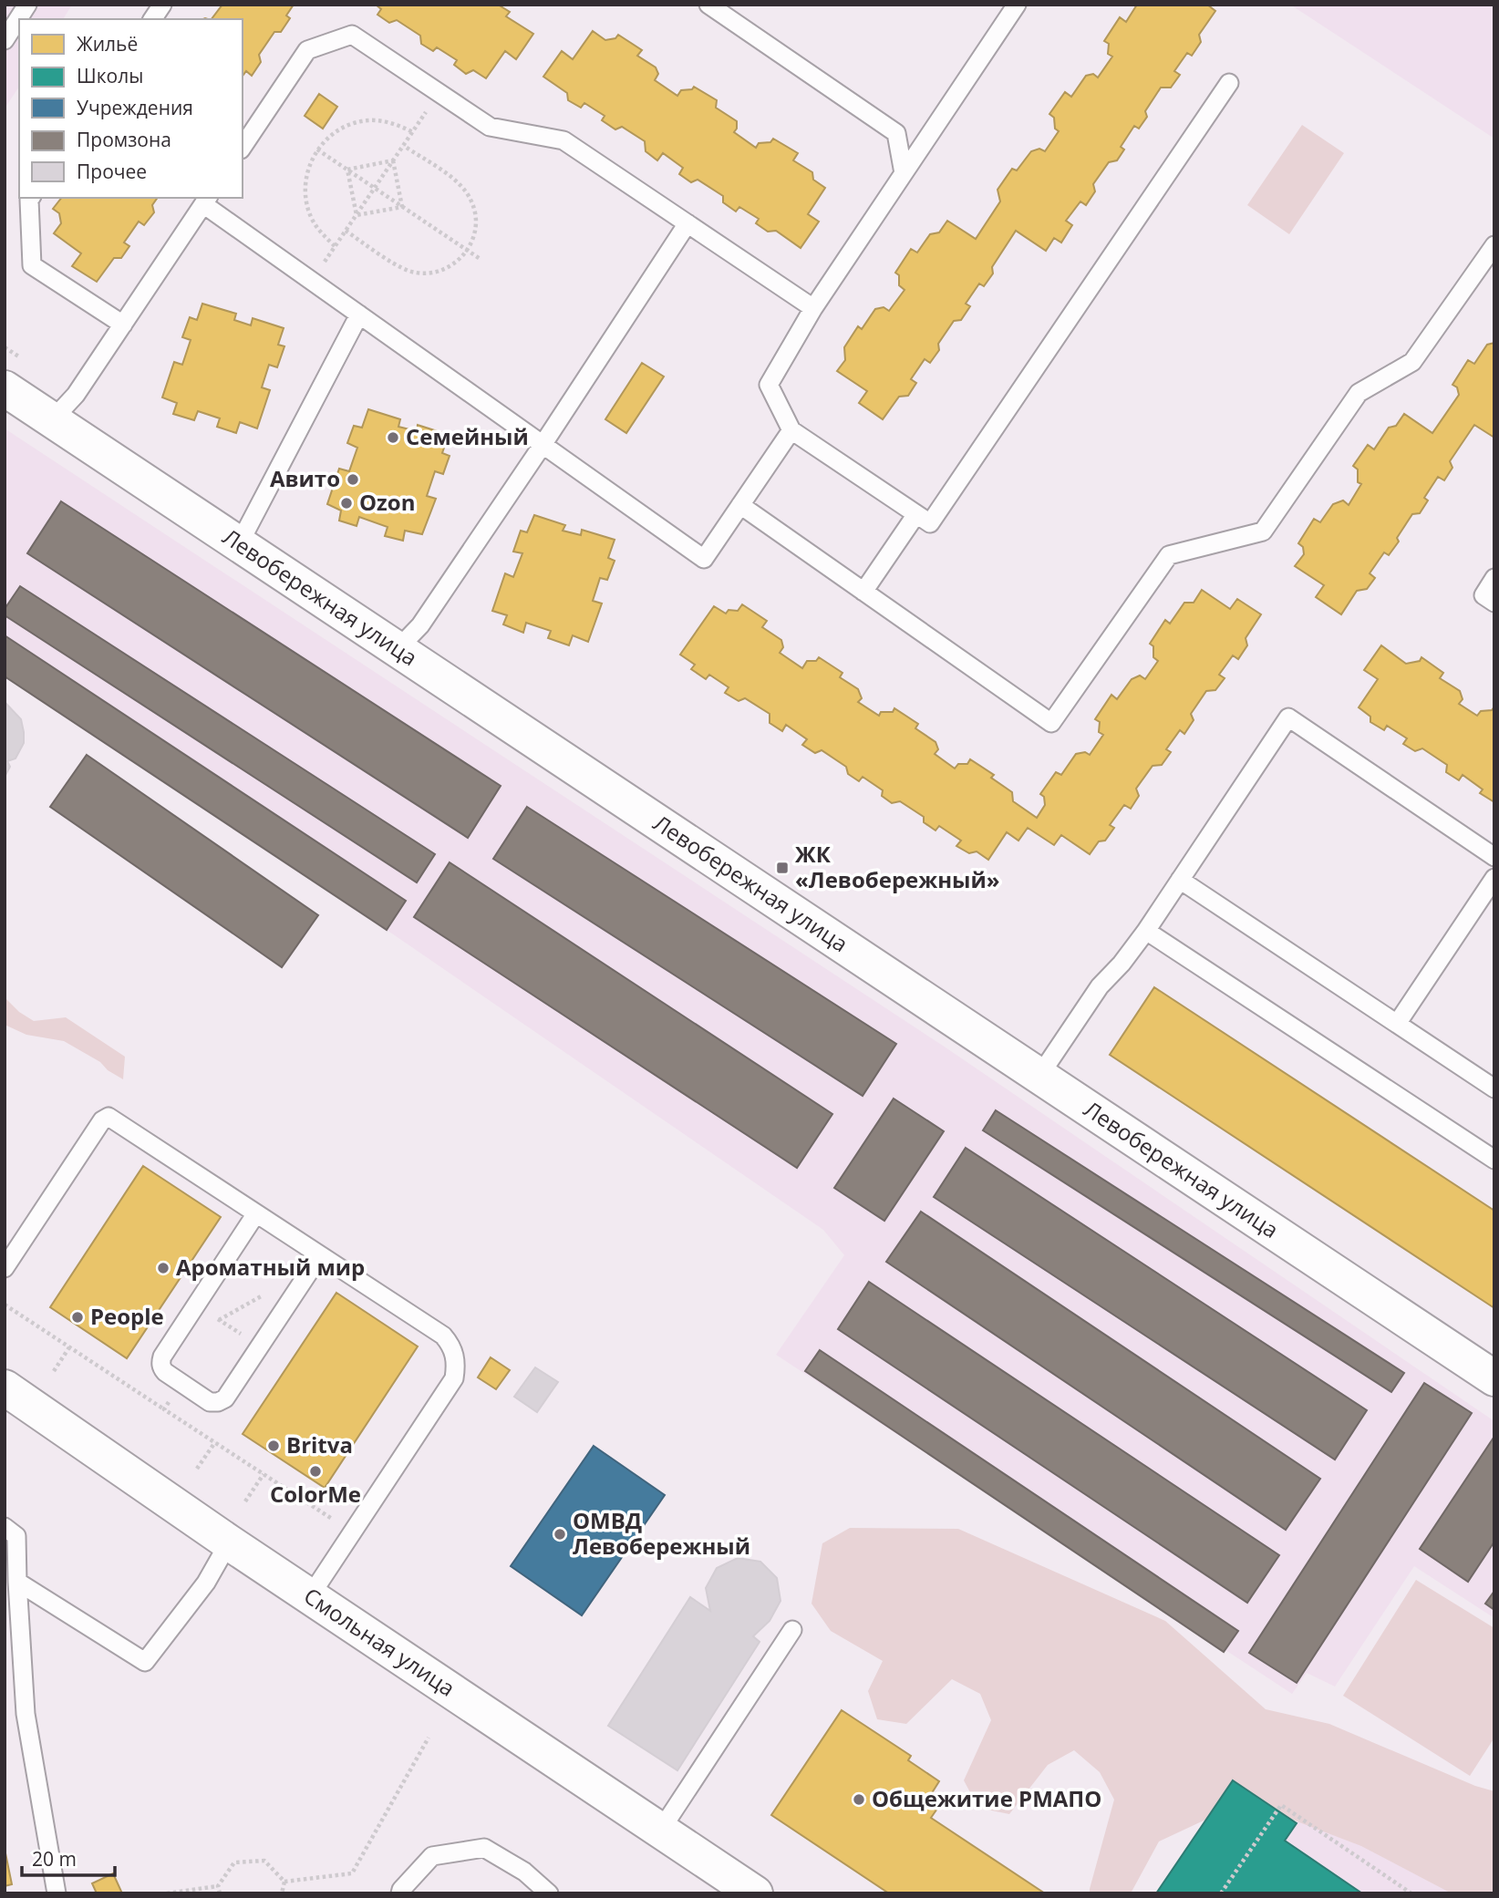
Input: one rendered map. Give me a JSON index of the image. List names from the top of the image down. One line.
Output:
{"streets":{"street":["Левобережная улица","Смольная улица"]},"places":{"other":["Семейный","Авито","Ozon","Ароматный мир","People","Britva","ColorMe","ОМВД Левобережный","Общежитие РМАПО"],"transit":["ЖК «Левобережный»"]},"legend":["Жильё","Школы","Учреждения","Промзона","Прочее"],"scale_bar":"20 m"}
